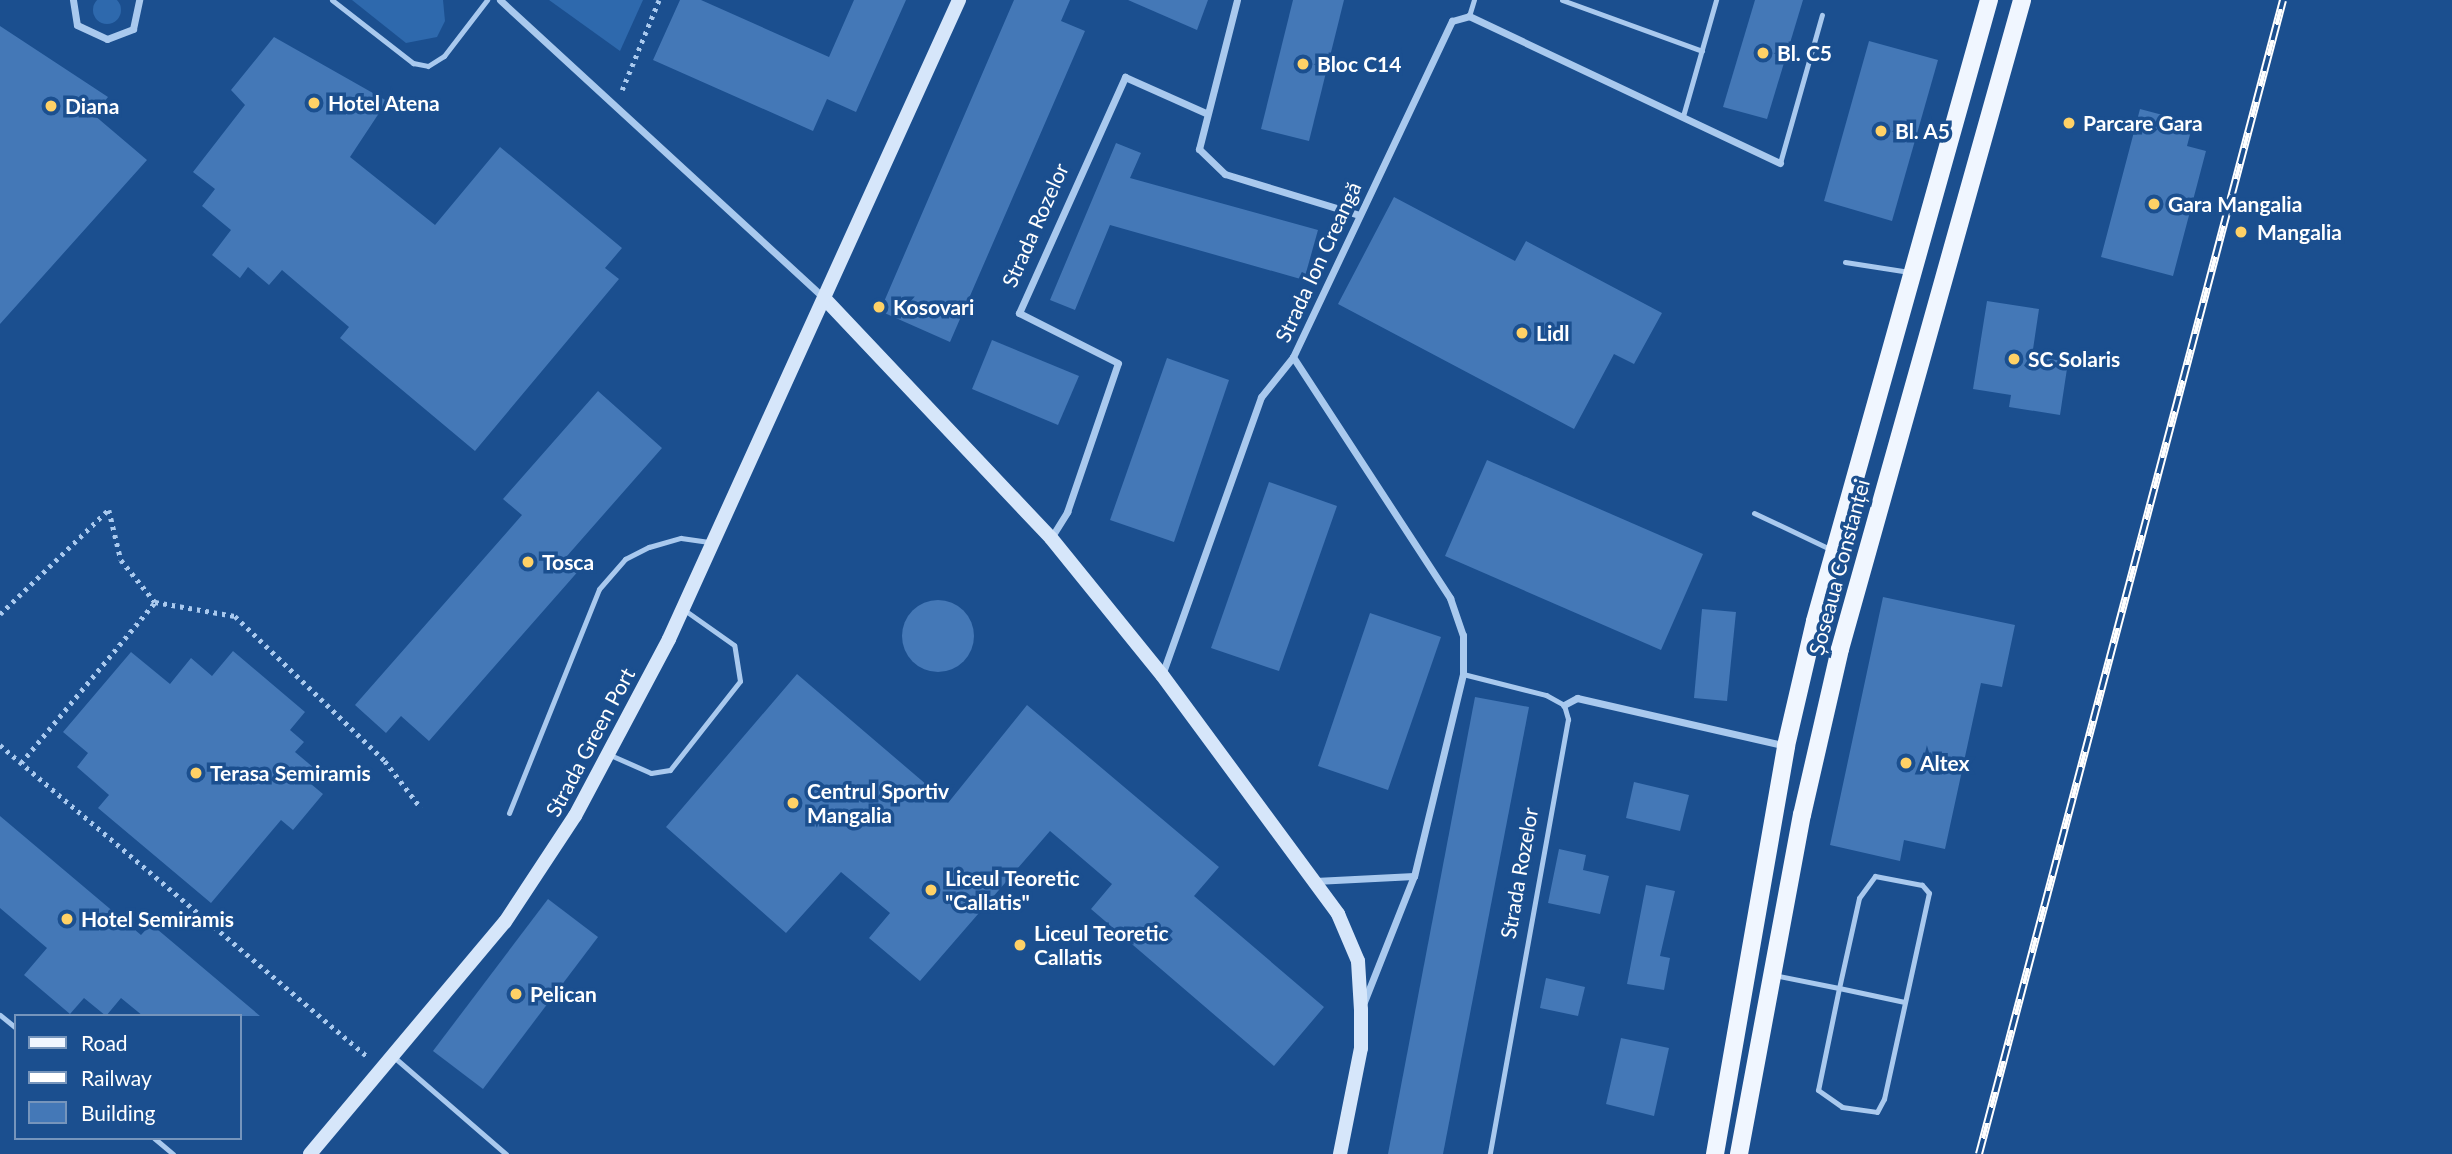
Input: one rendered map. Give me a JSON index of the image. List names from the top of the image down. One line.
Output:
{"streets":{"main road":["Șoseaua Constanței"],"street":["Strada Rozelor","Strada Ion Creangă","Strada Green Port"]},"places":["Bl. C5","Bloc C14","Hotel Atena","Diana","Parcare Gara","Bl. A5","Gara Mangalia","Mangalia","Kosovari","Lidl","SC Solaris","Tosca","Altex","Terasa Semiramis","Centrul Sportiv Mangalia","Liceul Teoretic \"Callatis\"","Hotel Semiramis","Liceul Teoretic Callatis","Pelican"],"legend":["Road","Railway","Building"]}
